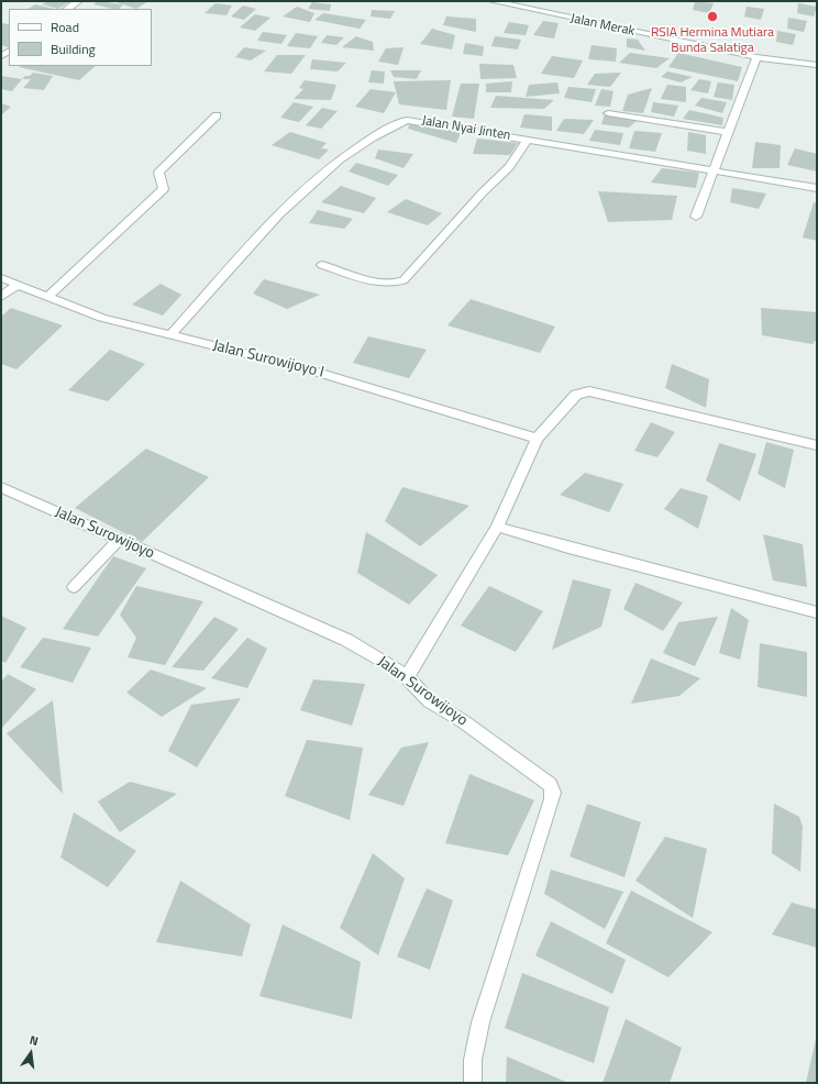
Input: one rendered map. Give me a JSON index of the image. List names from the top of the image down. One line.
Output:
{"streets":{"street":["Jalan Merak","Jalan Nyai Jinten","Jalan Surowijoyo I","Jalan Surowijoyo"]},"crossings":[["Jalan Nyai Jinten","Jalan Surowijoyo I"]],"places":["RSIA Hermina Mutiara Bunda Salatiga"],"legend":["Road","Building"],"north":"top"}
